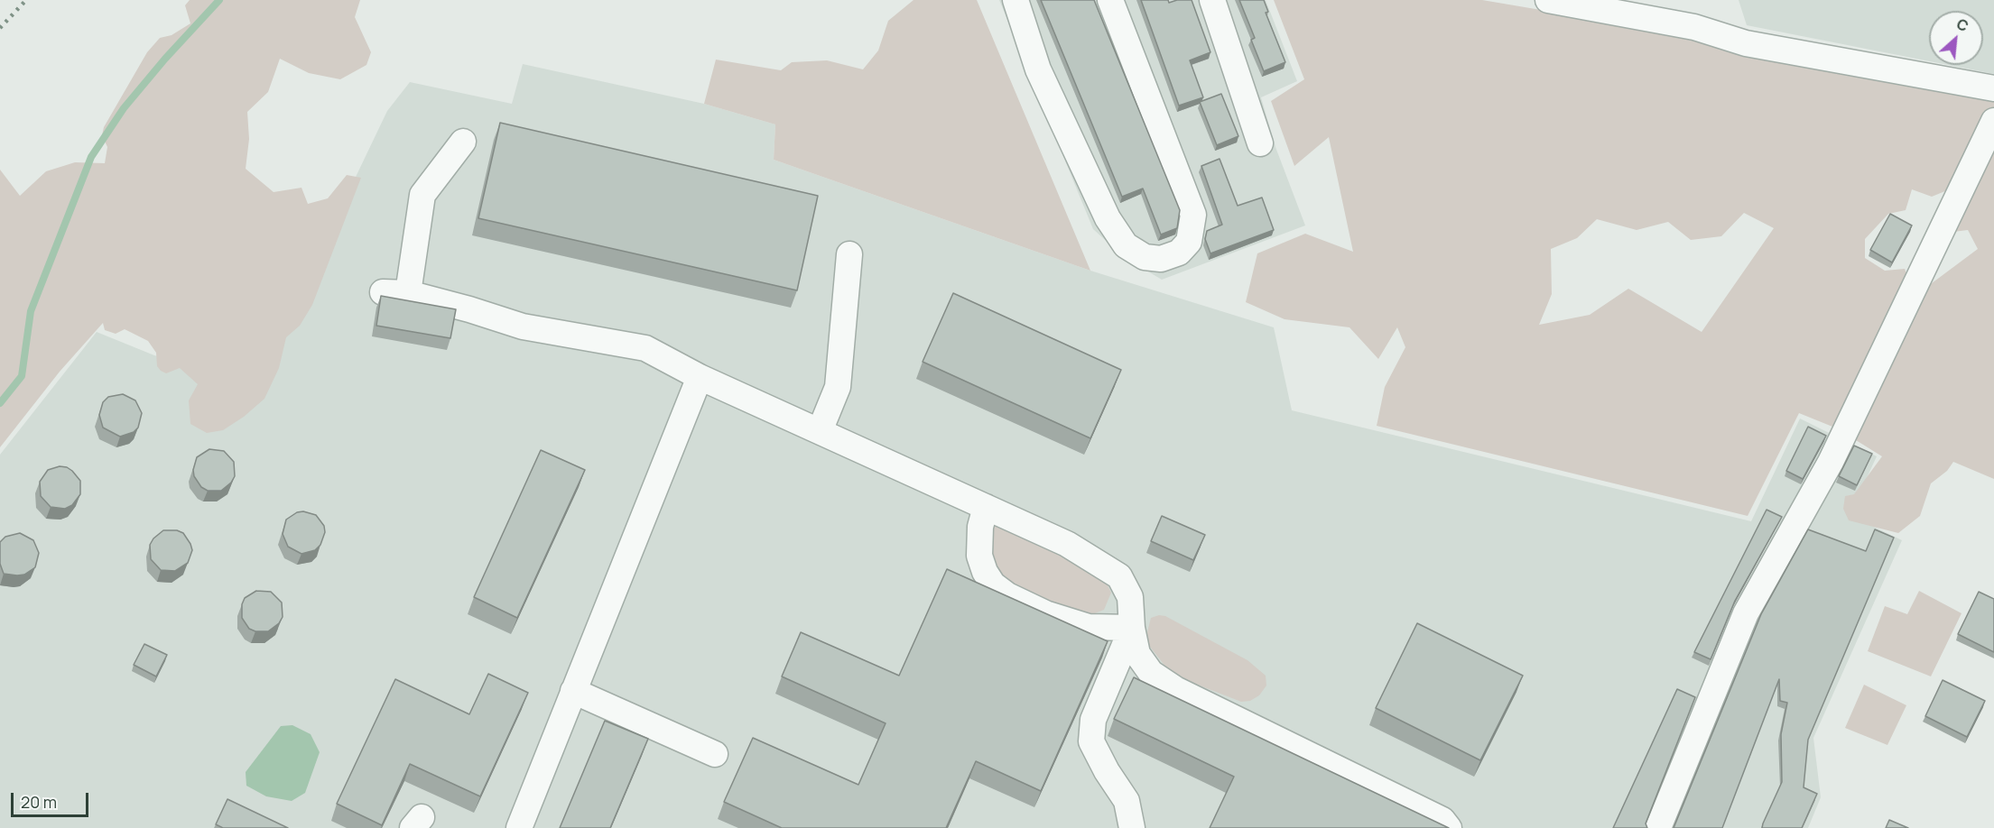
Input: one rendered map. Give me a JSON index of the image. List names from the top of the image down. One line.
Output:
{"scale_bar":"20 m","north":"top right"}
